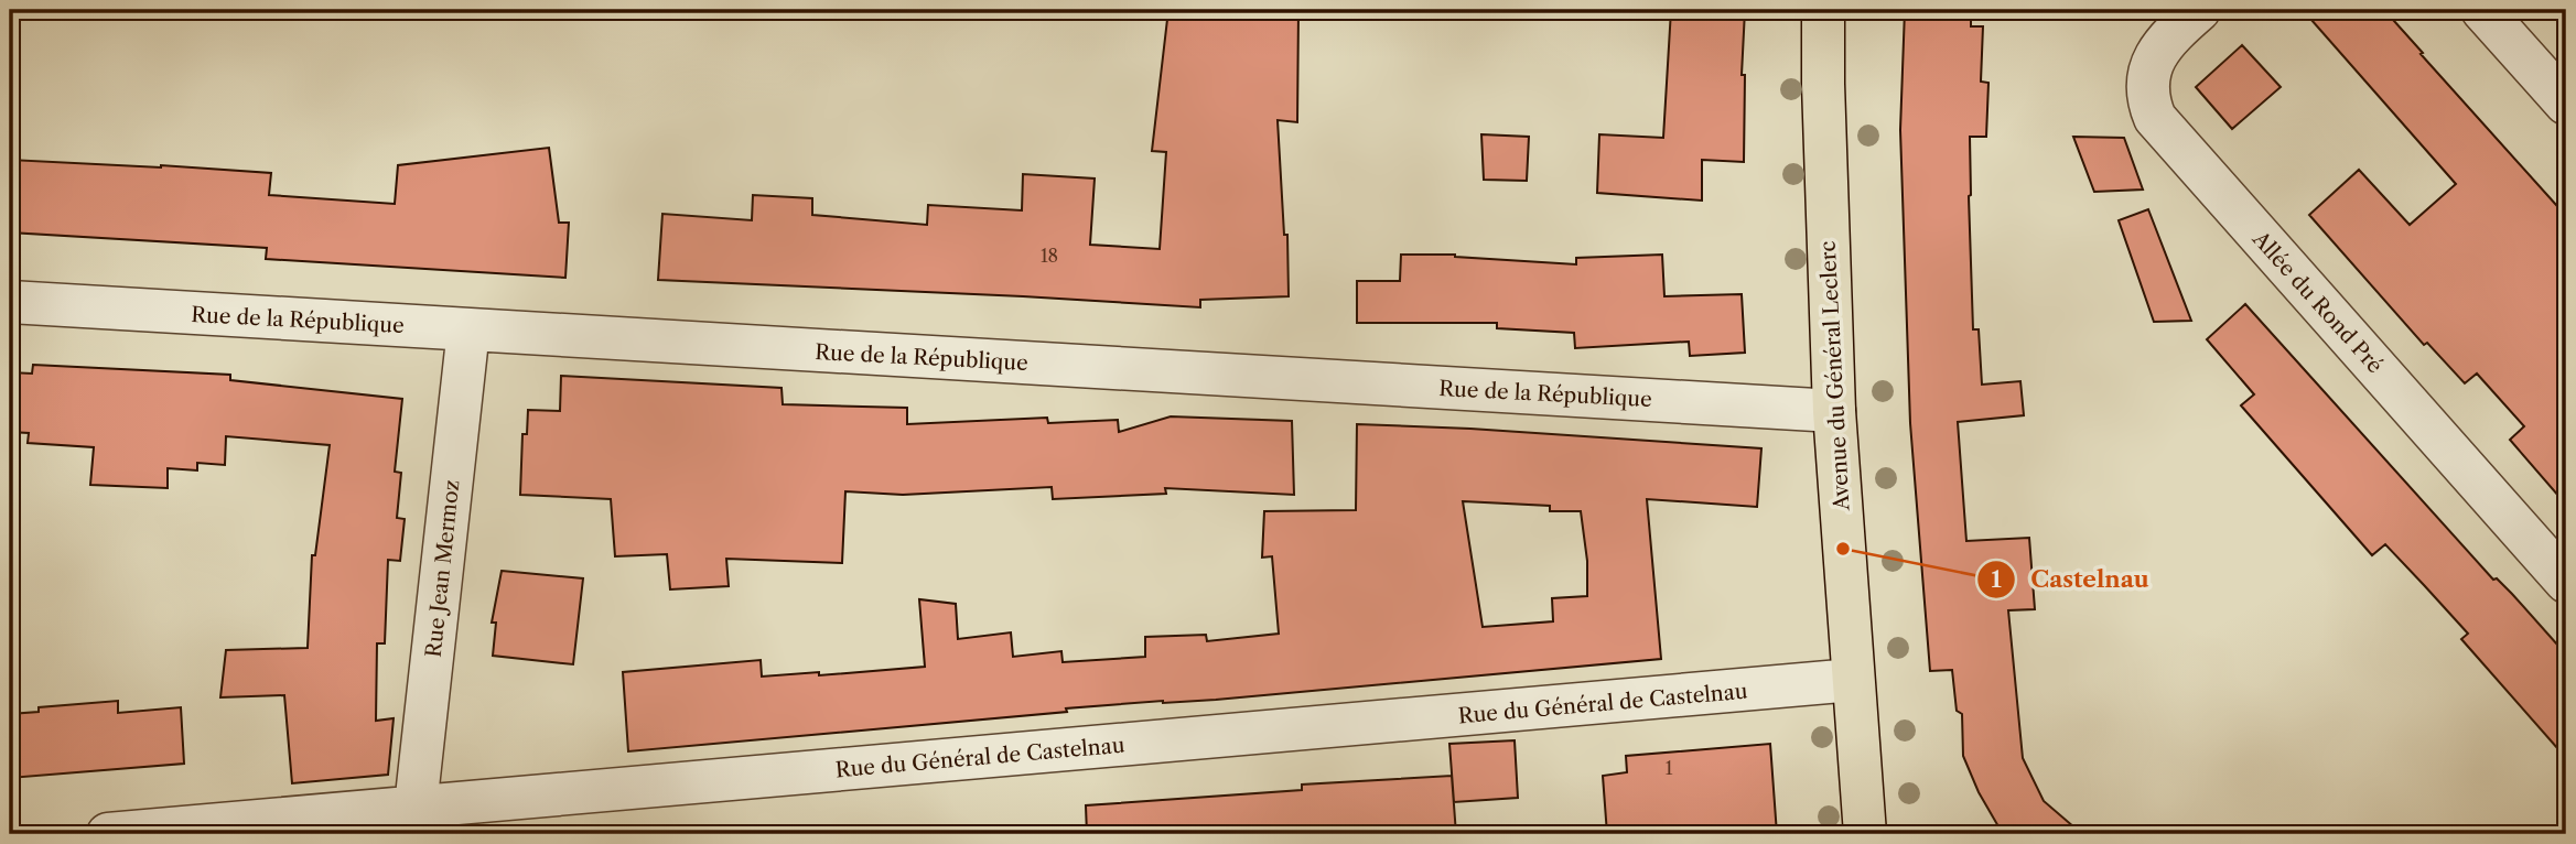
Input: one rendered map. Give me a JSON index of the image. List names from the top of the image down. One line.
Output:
{"streets":{"main road":["Avenue du Général Leclerc"],"street":["Allée du Rond Pré","Rue de la République","Rue Jean Mermoz","Rue du Général de Castelnau"]},"crossings":[["Rue de la République","Avenue du Général Leclerc"],["Rue de la République","Rue Jean Mermoz"],["Avenue du Général Leclerc","Rue du Général de Castelnau"],["Rue Jean Mermoz","Rue du Général de Castelnau"]],"places":["Castelnau"],"house_numbers":["18","1"]}
